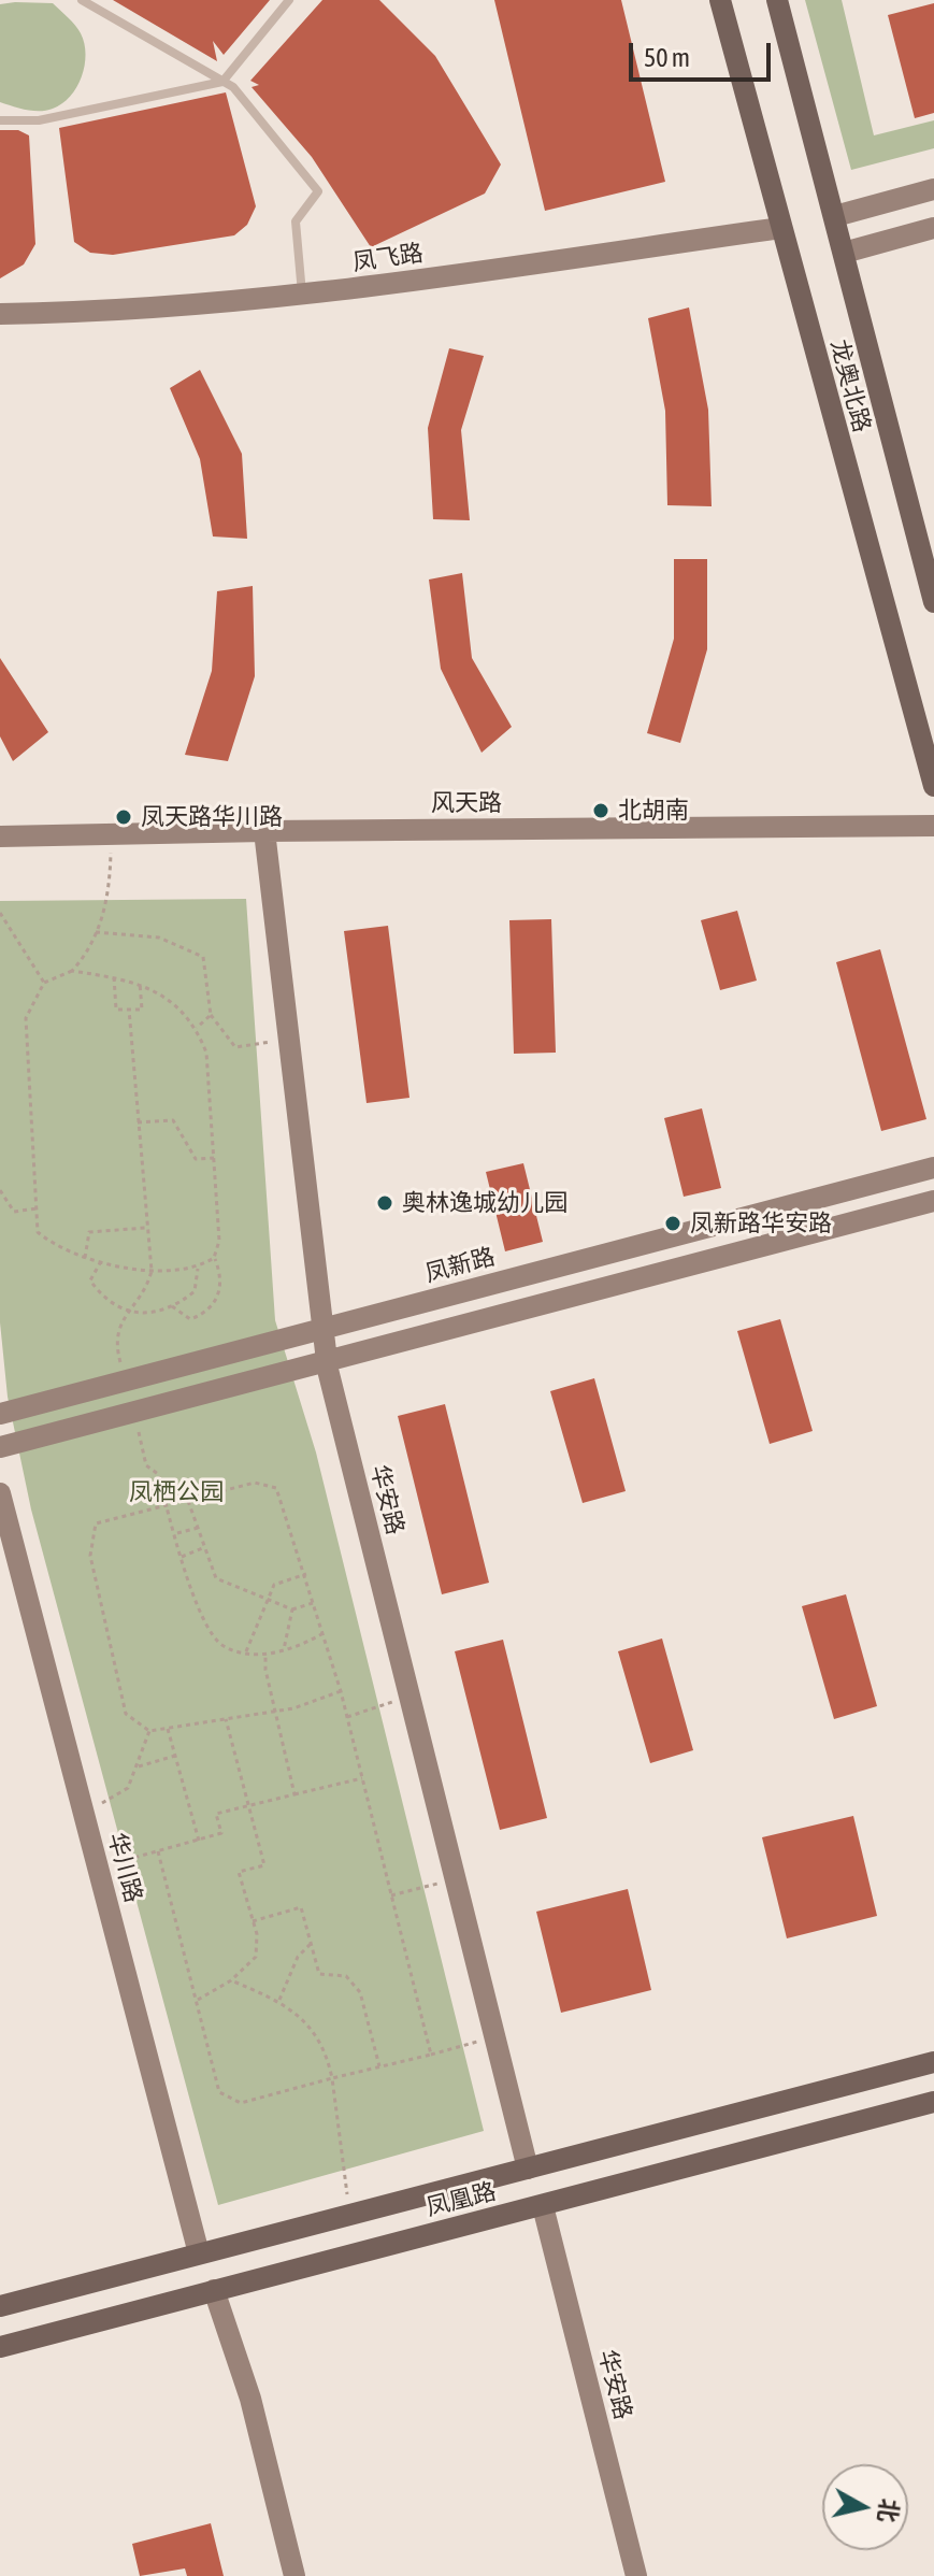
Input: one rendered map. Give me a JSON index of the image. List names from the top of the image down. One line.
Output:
{"streets":{"main road":["龙奥北路","凤凰路"],"street":["凤飞路","风天路","凤新路","华安路","华川路"]},"crossings":[["凤飞路","龙奥北路"],["风天路","华安路"],["凤新路","华安路"],["华安路","凤凰路"],["华川路","凤凰路"]],"parks":["凤栖公园"],"places":["北胡南","凤天路华川路","奥林逸城幼儿园","凤新路华安路"],"scale_bar":"50 m","north":"right"}
